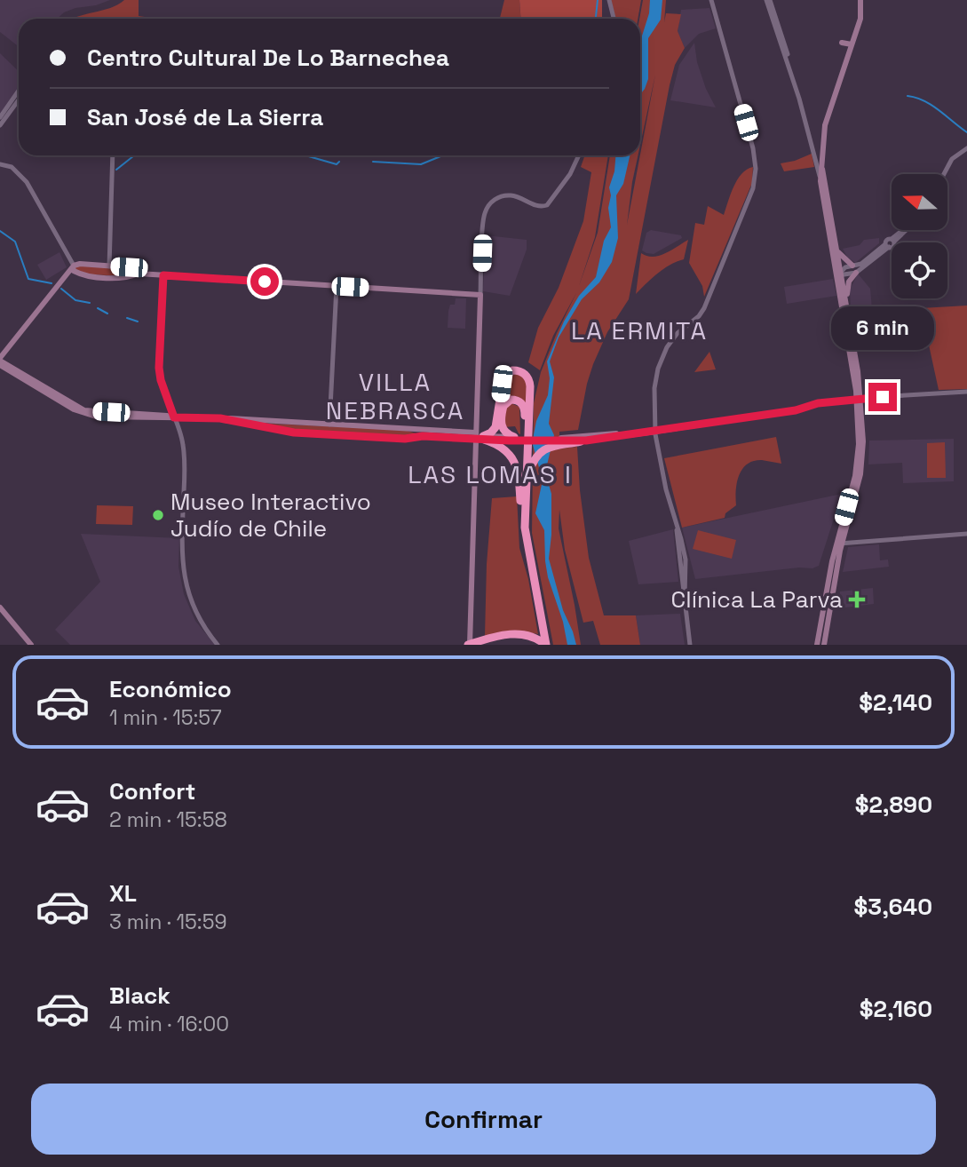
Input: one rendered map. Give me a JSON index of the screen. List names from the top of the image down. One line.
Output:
{"districts":["LA ERMITA","VILLA NEBRASCA","LAS LOMAS I"],"places":{"other":["Museo Interactivo Judío de Chile"],"health":["Clínica La Parva"]},"north":"left","page":{"banner":["Centro Cultural De Lo Barnechea","San José de La Sierra"],"bubble":"6 min","list":[{"name":"Económico","note":"1 min · 15:57","value":"$2,140"},{"name":"Confort","note":"2 min · 15:58","value":"$2,890"},{"name":"XL","note":"3 min · 15:59","value":"$3,640"},{"name":"Black","note":"4 min · 16:00","value":"$2,160"}],"buttons":"Confirmar"}}
